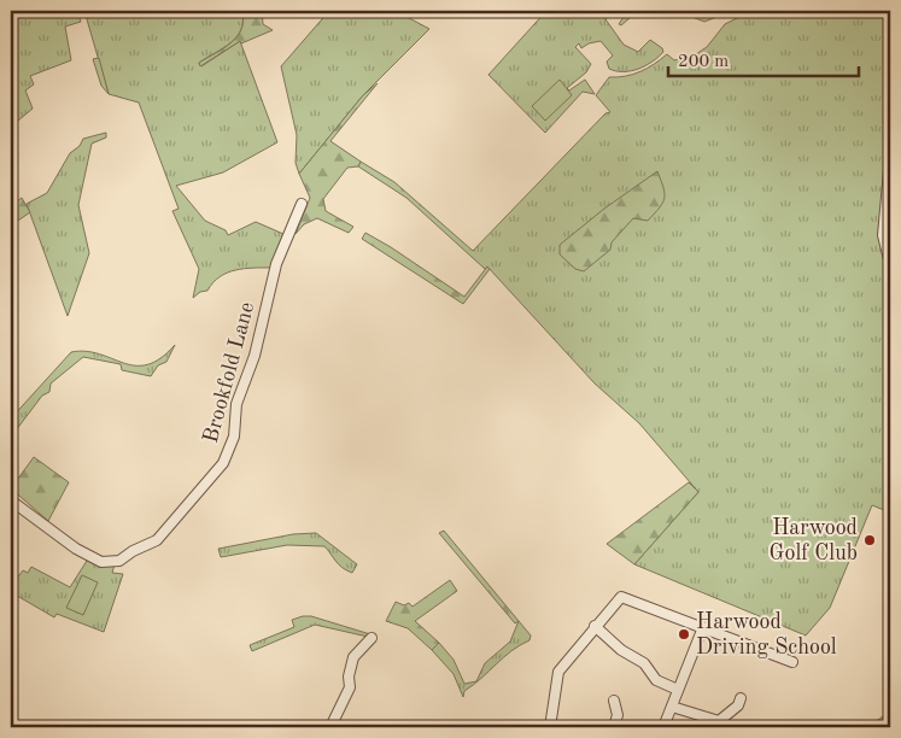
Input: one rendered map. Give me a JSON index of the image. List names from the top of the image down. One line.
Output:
{"streets":{"street":["Brookfold Lane"]},"places":["Harwood Golf Club","Harwood Driving School"],"scale_bar":"200 m"}
